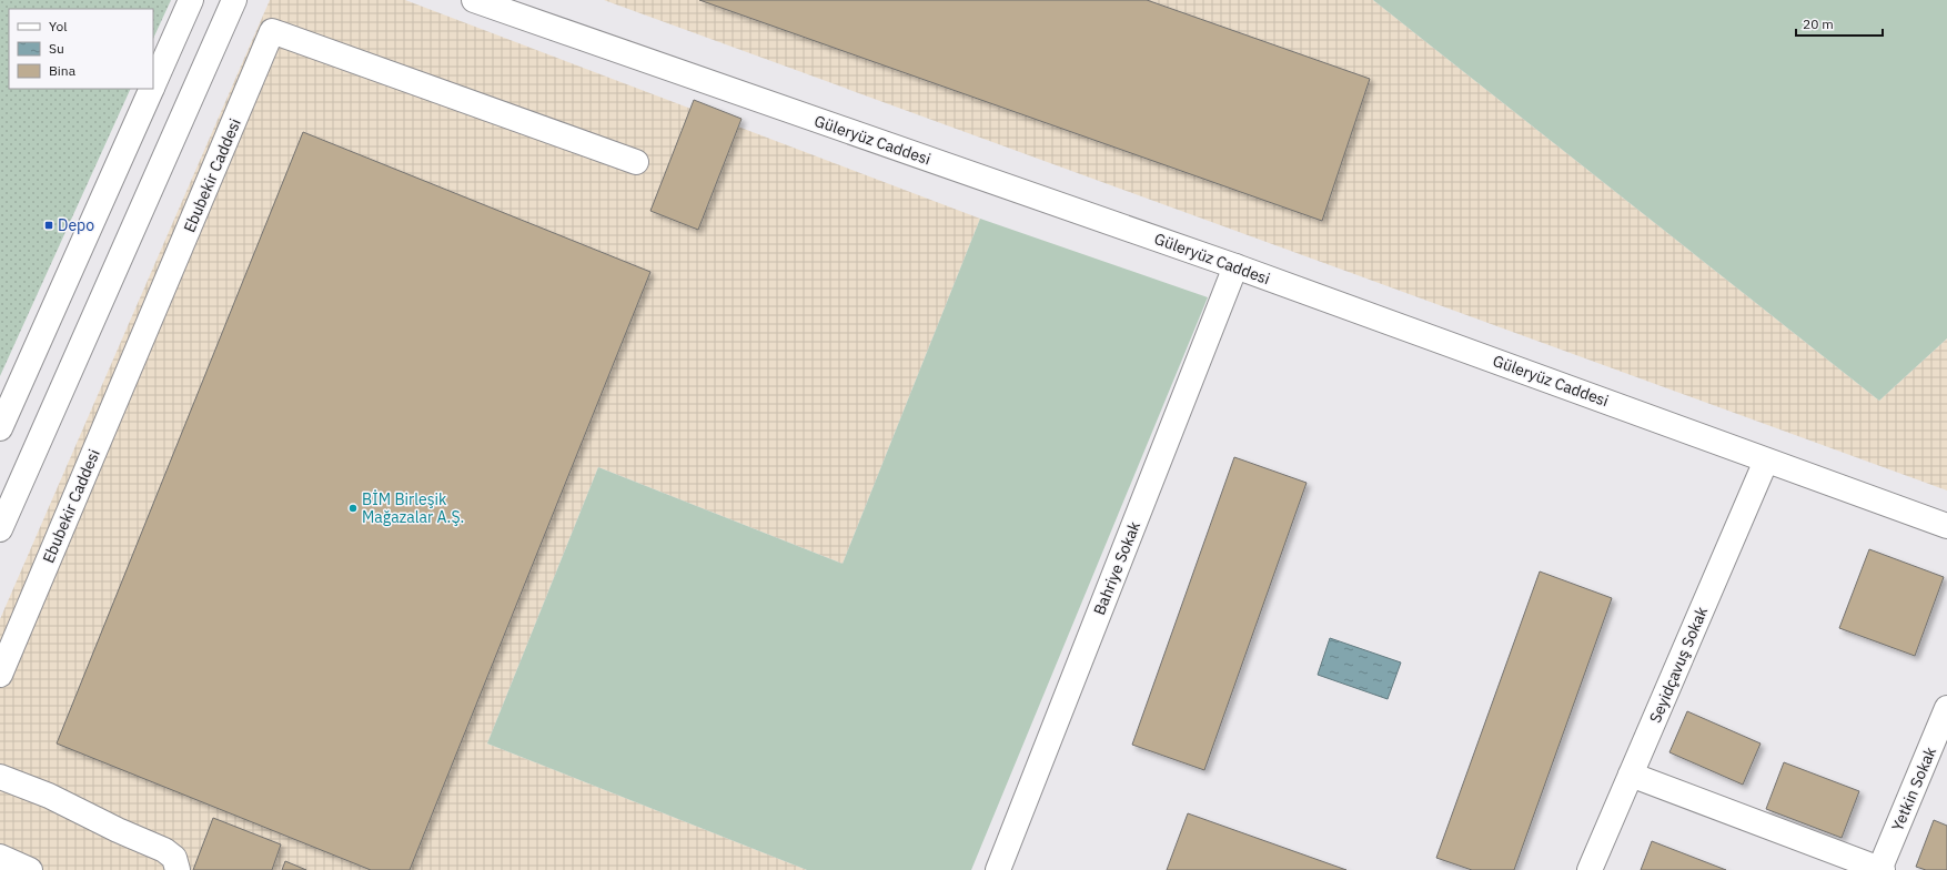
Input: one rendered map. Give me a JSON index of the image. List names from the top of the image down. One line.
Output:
{"streets":{"street":["Güleryüz Caddesi","Ebubekir Caddesi","Bahriye Sokak","Seyidçavuş Sokak","Yetkin Sokak"]},"crossings":[["Güleryüz Caddesi","Bahriye Sokak"],["Güleryüz Caddesi","Seyidçavuş Sokak"]],"places":{"transit":["Depo"],"other":["BİM Birleşik Mağazalar A.Ş."]},"legend":["Yol","Su","Bina"],"scale_bar":"20 m"}
